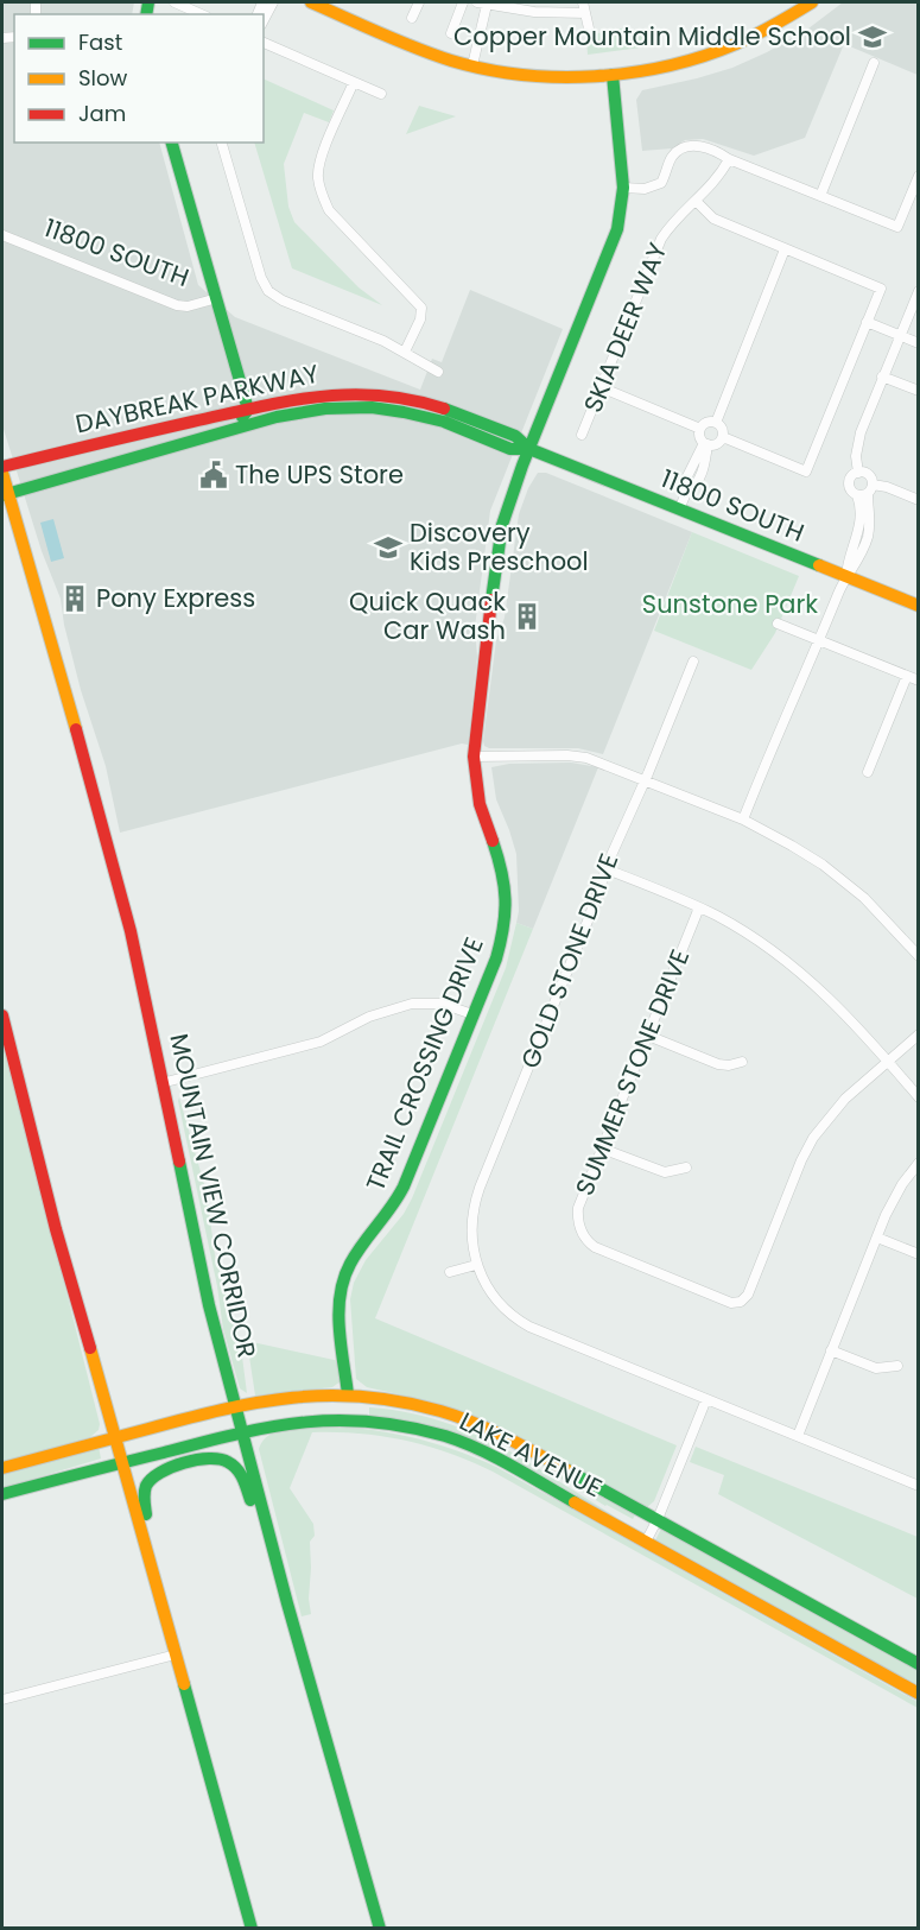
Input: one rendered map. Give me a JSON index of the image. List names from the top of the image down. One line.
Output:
{"streets":{"main road":["11800 SOUTH","DAYBREAK PARKWAY","TRAIL CROSSING DRIVE","MOUNTAIN VIEW CORRIDOR","LAKE AVENUE"],"street":["SKIA DEER WAY","GOLD STONE DRIVE","SUMMER STONE DRIVE"]},"crossings":[["11800 SOUTH","DAYBREAK PARKWAY"],["11800 SOUTH","TRAIL CROSSING DRIVE"],["DAYBREAK PARKWAY","TRAIL CROSSING DRIVE"],["DAYBREAK PARKWAY","MOUNTAIN VIEW CORRIDOR"],["TRAIL CROSSING DRIVE","LAKE AVENUE"],["MOUNTAIN VIEW CORRIDOR","LAKE AVENUE"]],"parks":["Sunstone Park"],"places":{"school or university":["Copper Mountain Middle School","Discovery Kids Preschool"],"public building":["The UPS Store"],"building":["Pony Express","Quick Quack Car Wash"]},"legend":["Fast","Slow","Jam"]}
